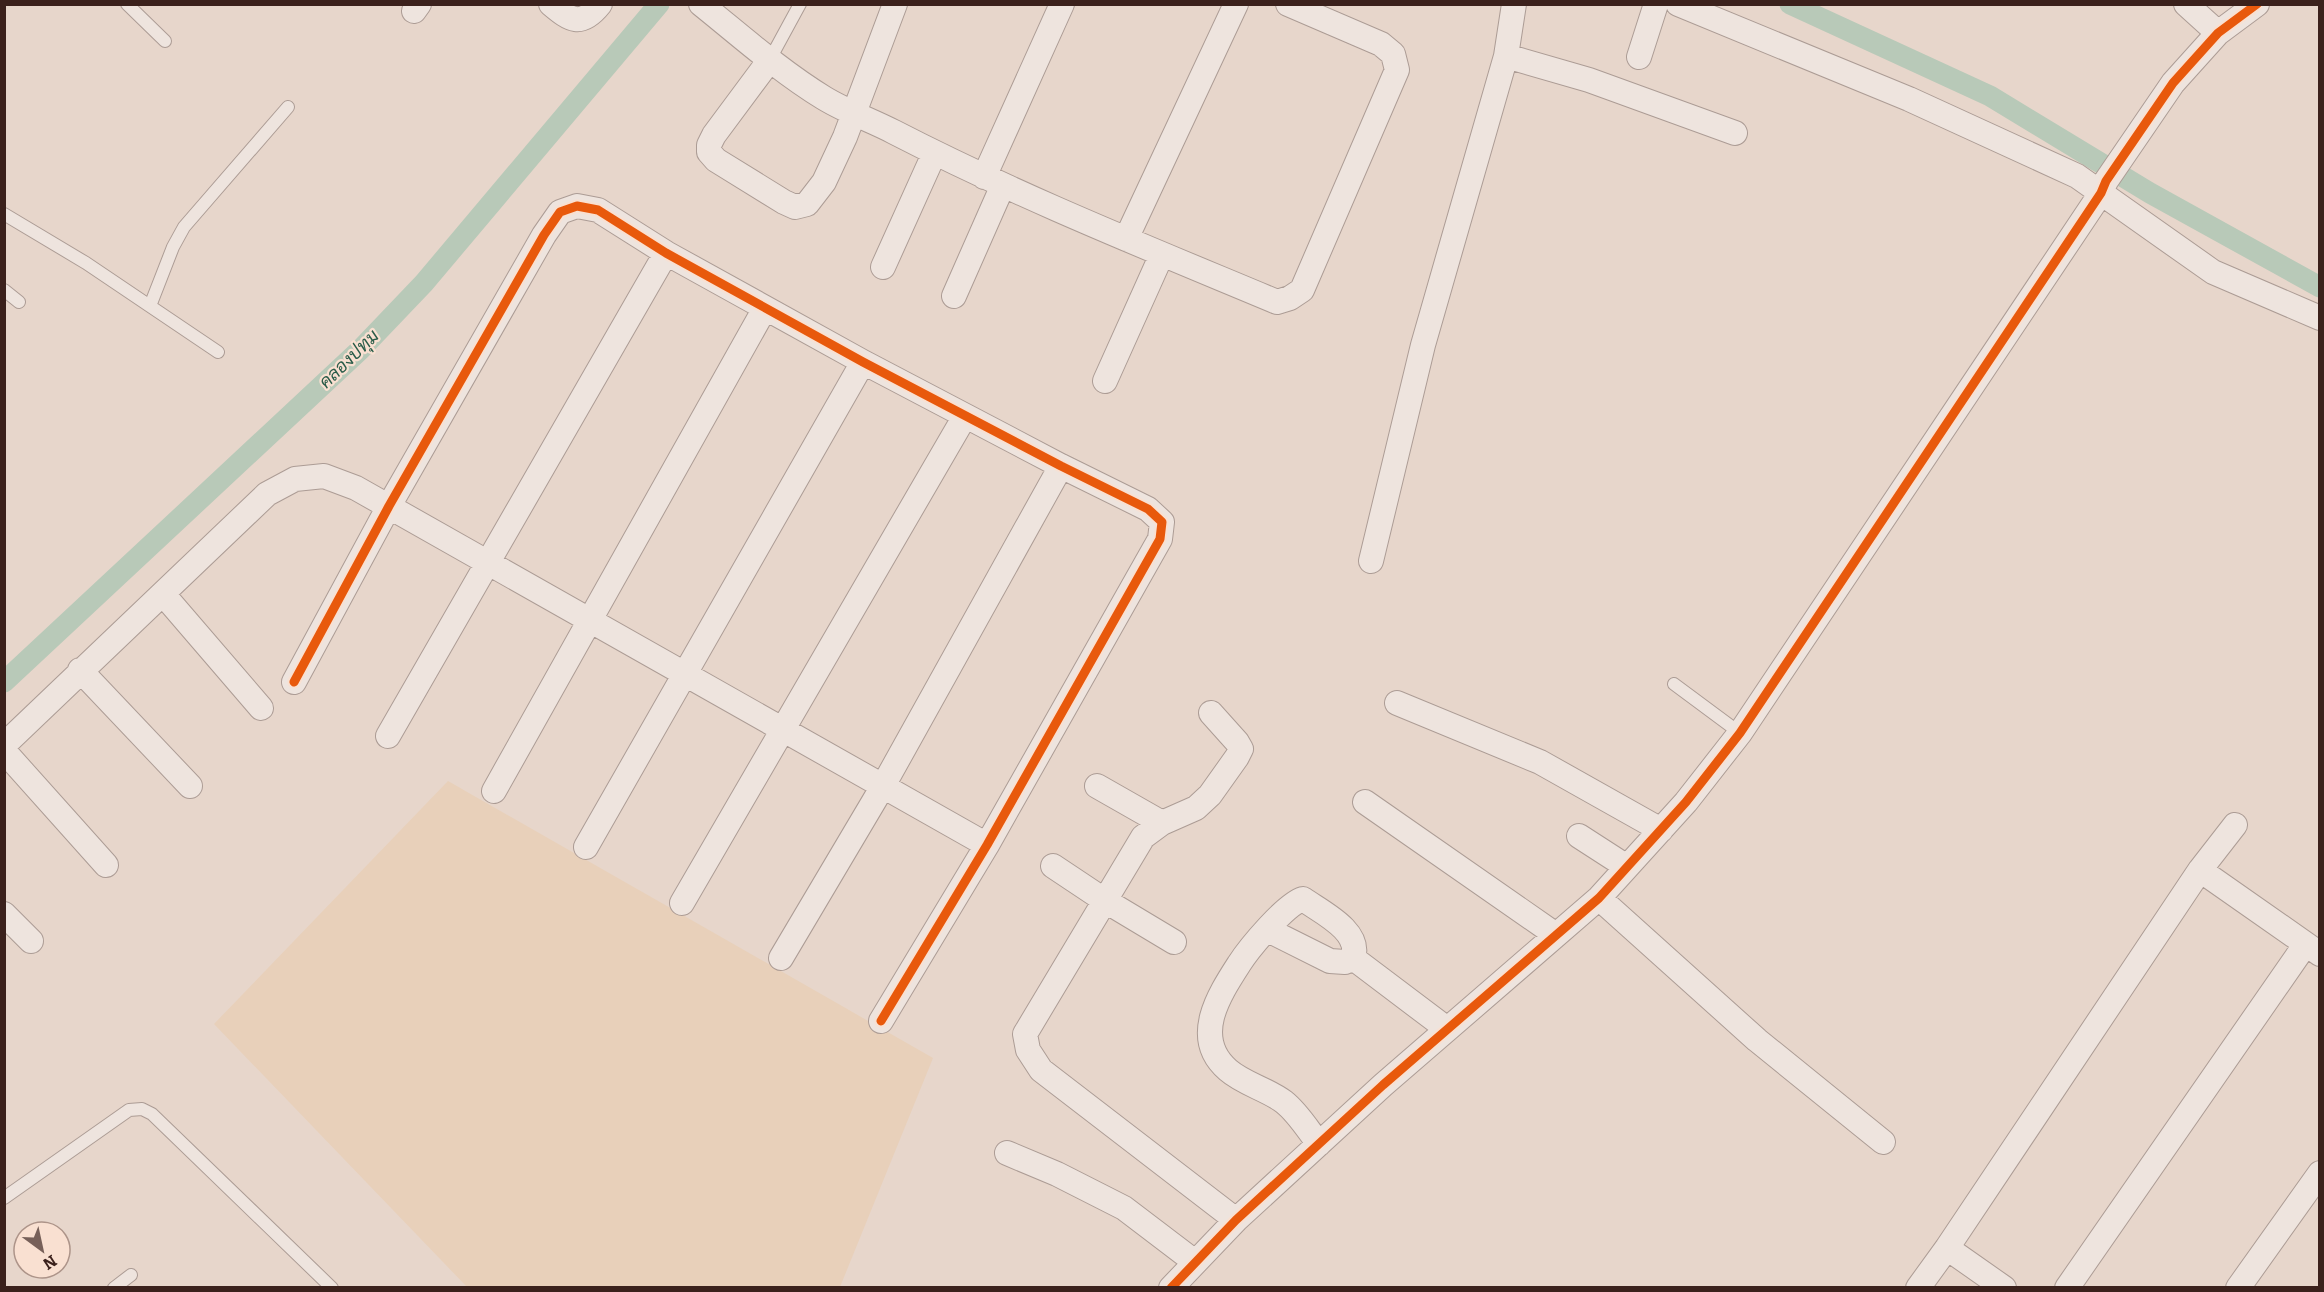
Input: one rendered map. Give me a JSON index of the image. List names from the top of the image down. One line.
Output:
{"water":["คลองปทุม"],"north":"bottom right"}
